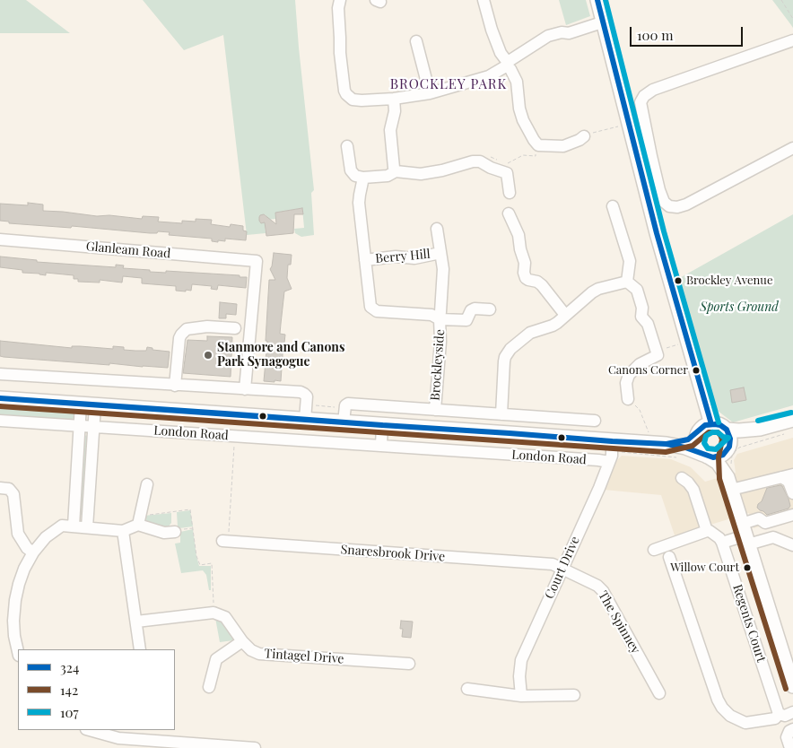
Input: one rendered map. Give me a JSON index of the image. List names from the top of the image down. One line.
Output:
{"streets":{"main road":["London Road"],"street":["Glanleam Road","Berry Hill","Brockleyside","Snaresbrook Drive","Court Drive","The Spinney","Regents Court","Tintagel Drive"]},"crossings":[["Berry Hill","Brockleyside"],["Brockleyside","London Road"],["London Road","Court Drive"],["Snaresbrook Drive","Court Drive"],["Snaresbrook Drive","The Spinney"],["Court Drive","The Spinney"]],"districts":["BROCKLEY PARK"],"parks":["Sports Ground"],"places":["Brockley Avenue","Stanmore and Canons Park Synagogue","Canons Corner","Willow Court"],"lines":["transit line 324","transit line 107","transit line 142"],"legend":["324","142","107"],"scale_bar":"100 m"}
